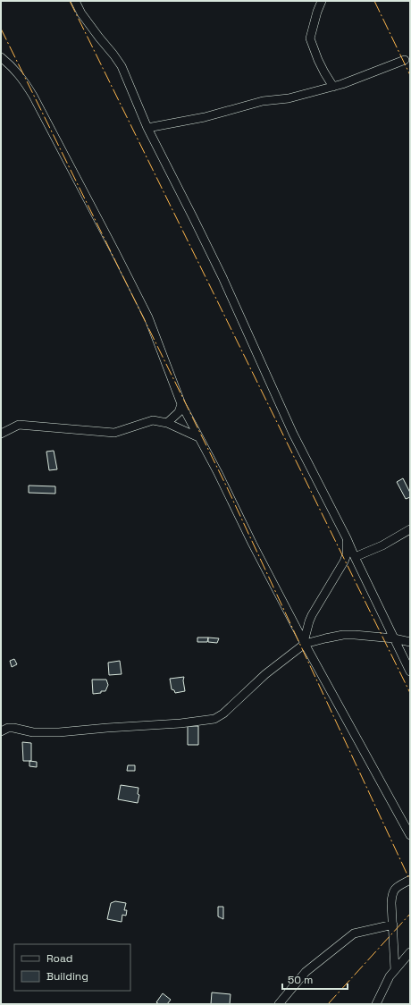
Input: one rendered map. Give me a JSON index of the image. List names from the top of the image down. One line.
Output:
{"legend":["Road","Building"],"scale_bar":"50 m"}
